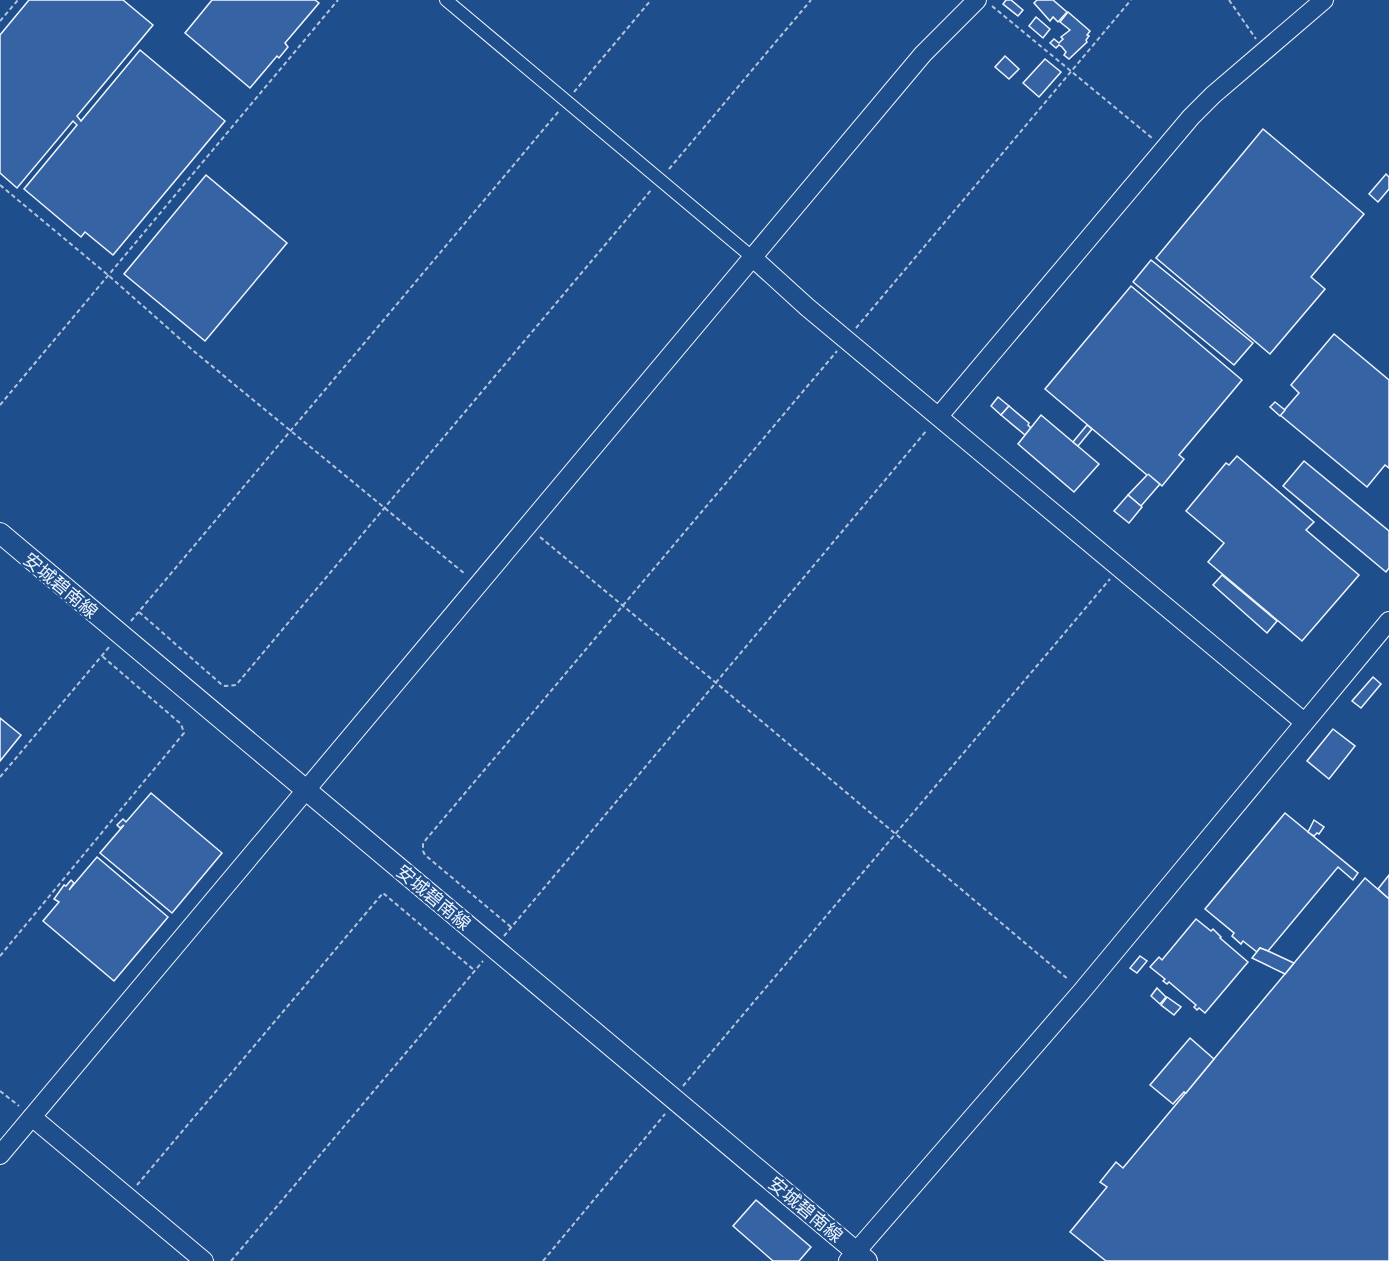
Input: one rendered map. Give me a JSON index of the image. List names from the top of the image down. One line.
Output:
{"streets":{"main road":["安城碧南線"]}}
